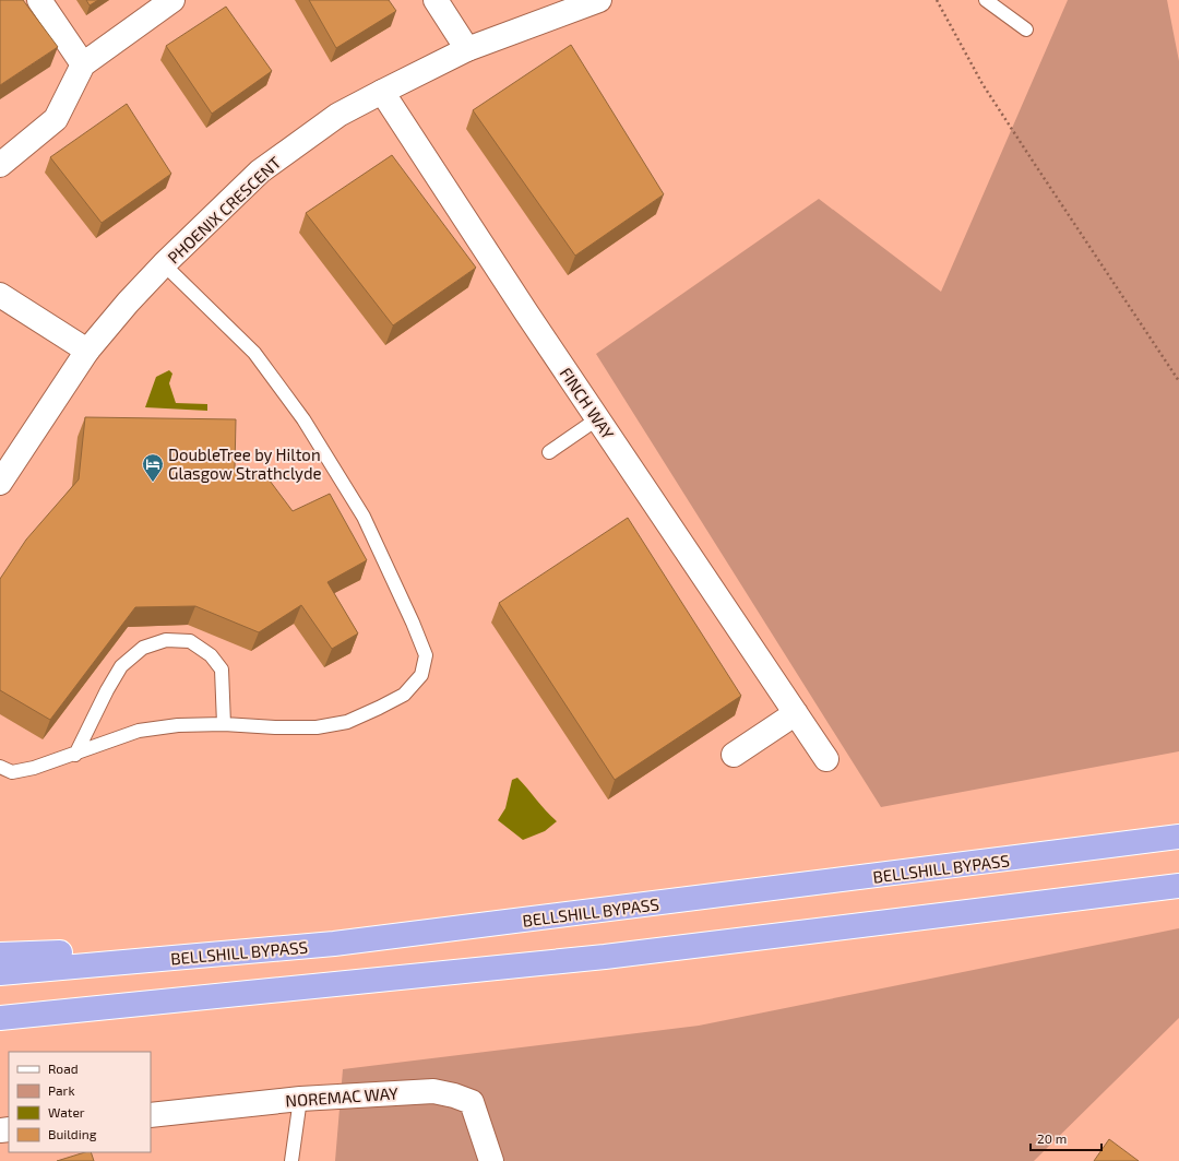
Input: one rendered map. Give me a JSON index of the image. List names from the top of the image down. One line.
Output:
{"streets":{"highway":["BELLSHILL BYPASS"],"street":["PHOENIX CRESCENT","FINCH WAY","NOREMAC WAY"]},"crossings":[["PHOENIX CRESCENT","FINCH WAY"]],"places":{"hotel":["DoubleTree by Hilton Glasgow Strathclyde"]},"legend":["Road","Park","Water","Building"],"scale_bar":"20 m"}
